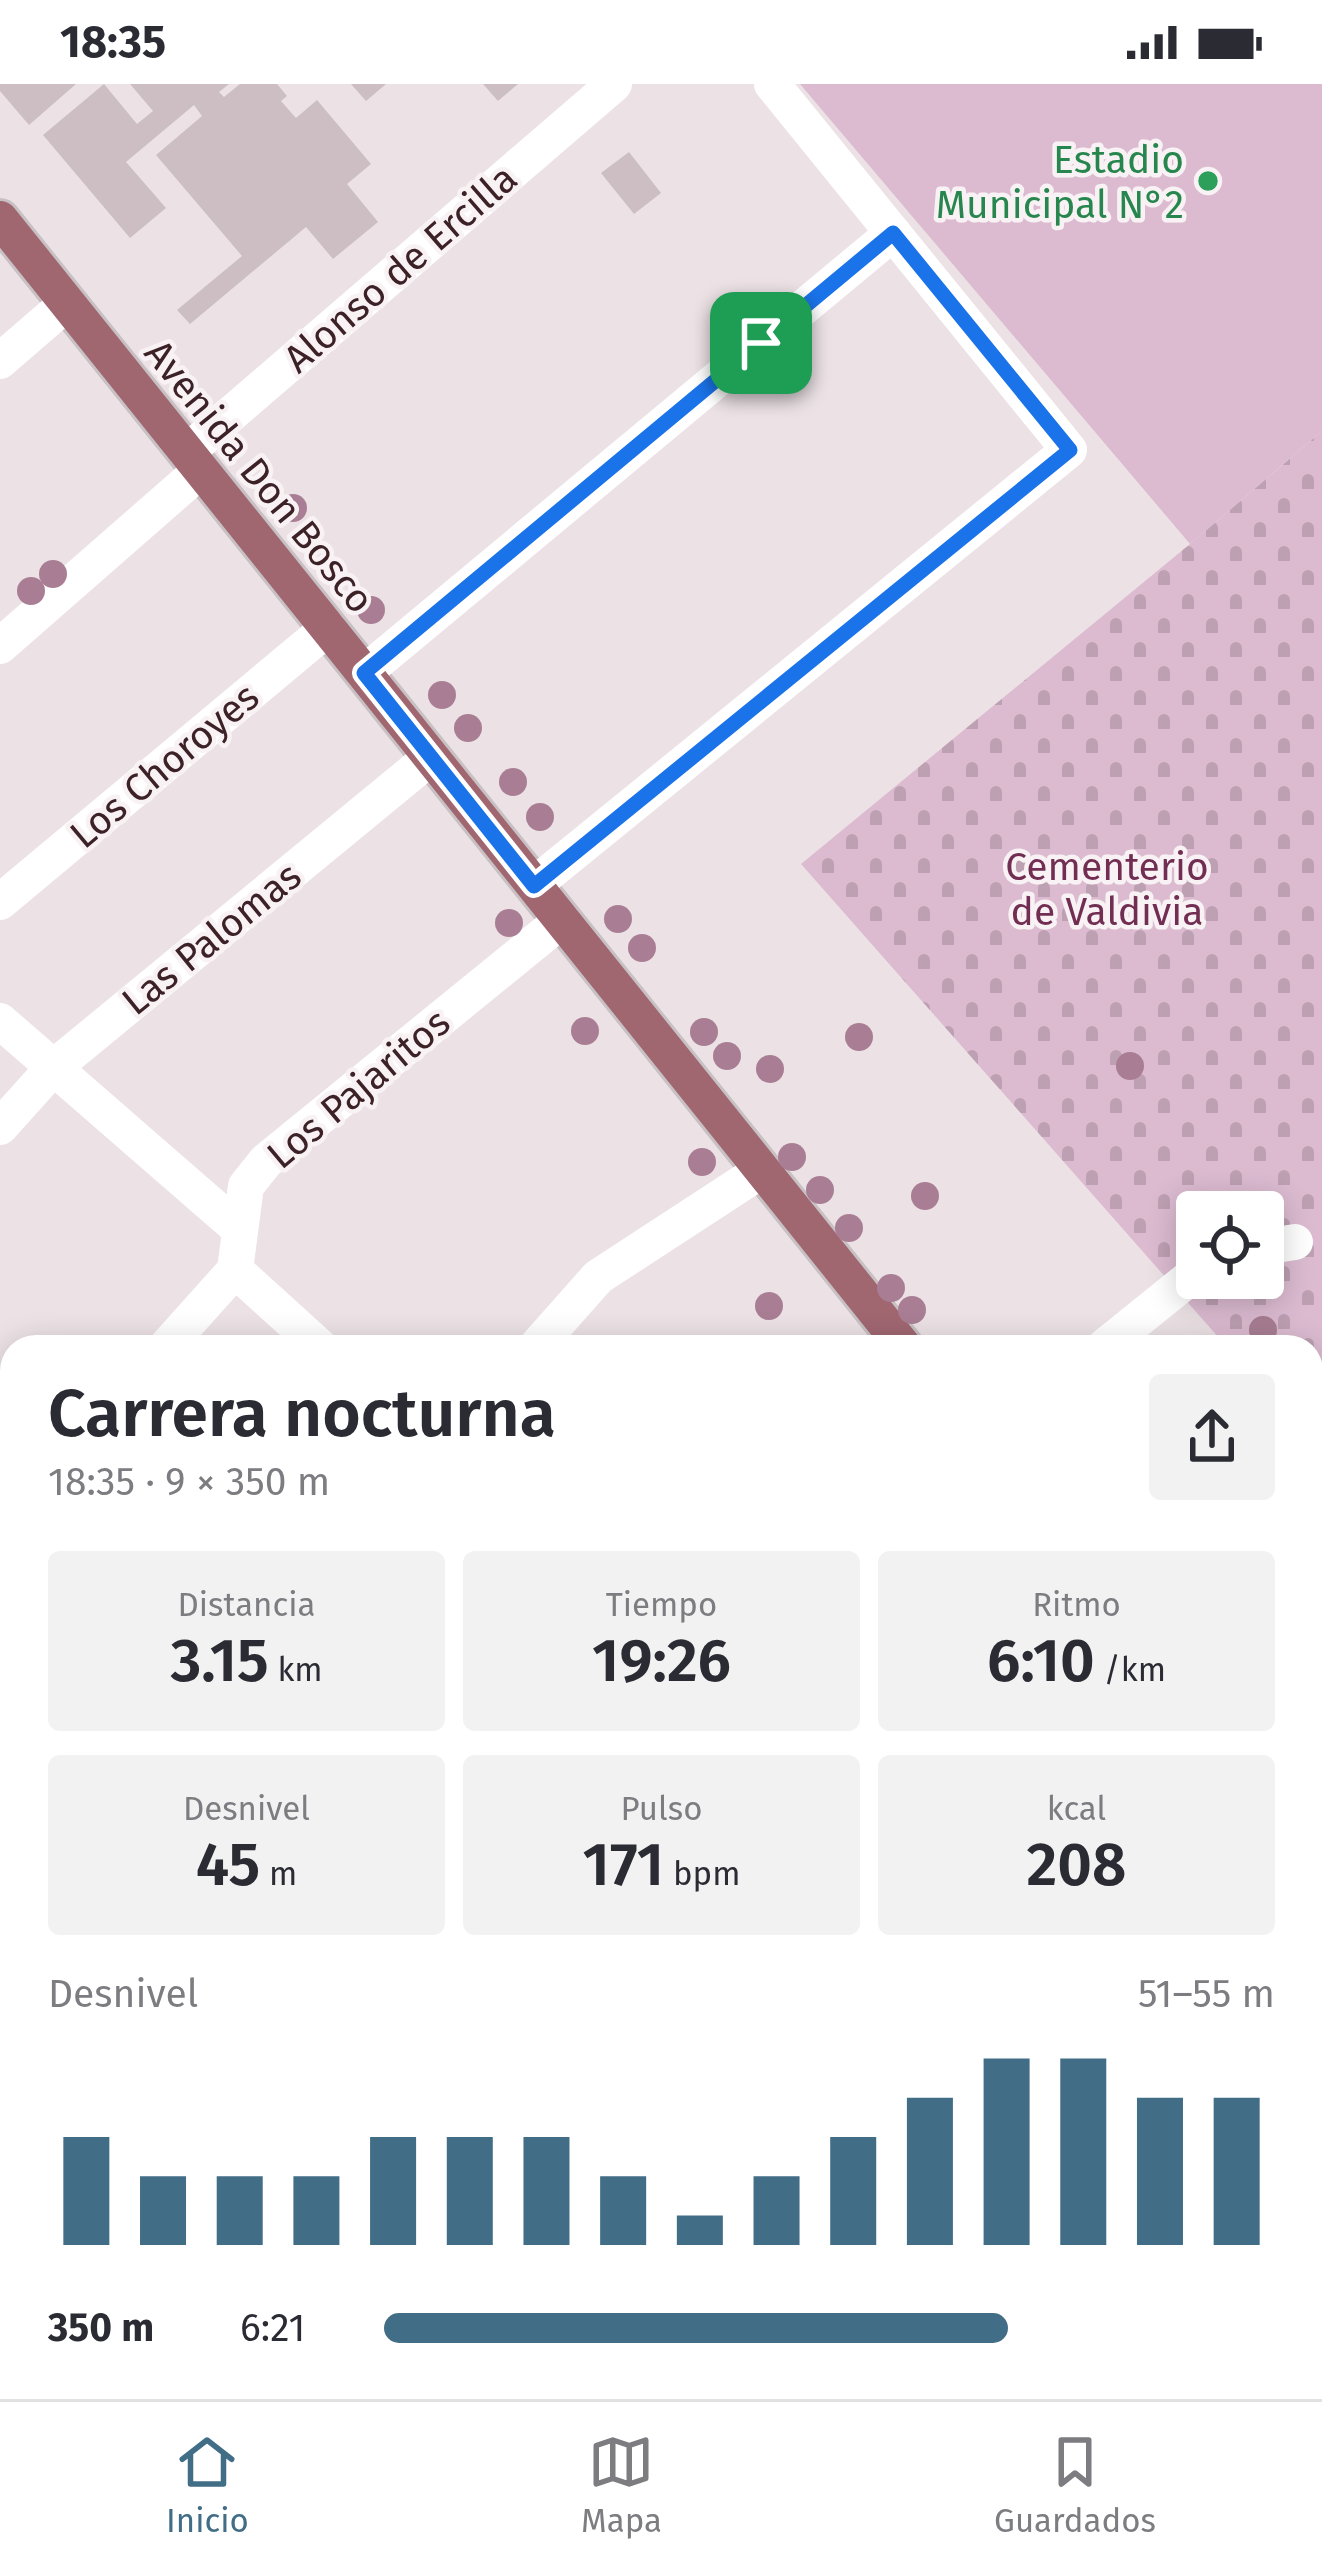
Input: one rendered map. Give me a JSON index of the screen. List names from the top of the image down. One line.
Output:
{"streets":{"main road":["Avenida Don Bosco"],"street":["Alonso de Ercilla","Los Choroyes","Las Palomas","Los Pajaritos"]},"crossings":[["Alonso de Ercilla","Avenida Don Bosco"],["Avenida Don Bosco","Los Choroyes"],["Avenida Don Bosco","Las Palomas"],["Avenida Don Bosco","Los Pajaritos"]],"parks":["Cementerio de Valdivia"],"places":["Estadio Municipal N°2"],"page":{"status":"18:35","heading":["Carrera nocturna","18:35 · 9 × 350 m"],"stats":[["Distancia","3.15 km"],["Tiempo","19:26"],["Ritmo","6:10 /km"],["Desnivel","45 m"],["Pulso","171 bpm"],["kcal","208"]],"chart":["Desnivel","51–55 m"],"list":[{"name":"350 m","note":"6:21"}],"tabs":["Inicio","Mapa","Guardados"]}}
